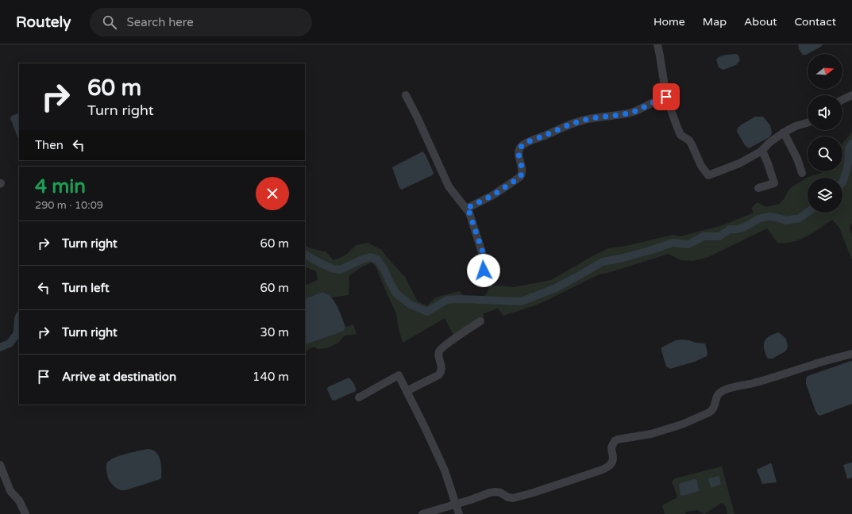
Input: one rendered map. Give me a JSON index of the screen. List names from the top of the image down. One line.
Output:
{"north":"right","page":{"header":"Routely","search":"Search here","nav":["Home","Map","About","Contact"],"turn":["60 m","Turn right"],"then":"Then","heading":["4 min","290 m · 10:09"],"list":[{"name":"Turn right","value":"60 m"},{"name":"Turn left","value":"60 m"},{"name":"Turn right","value":"30 m"},{"name":"Arrive at destination","value":"140 m"}]}}
